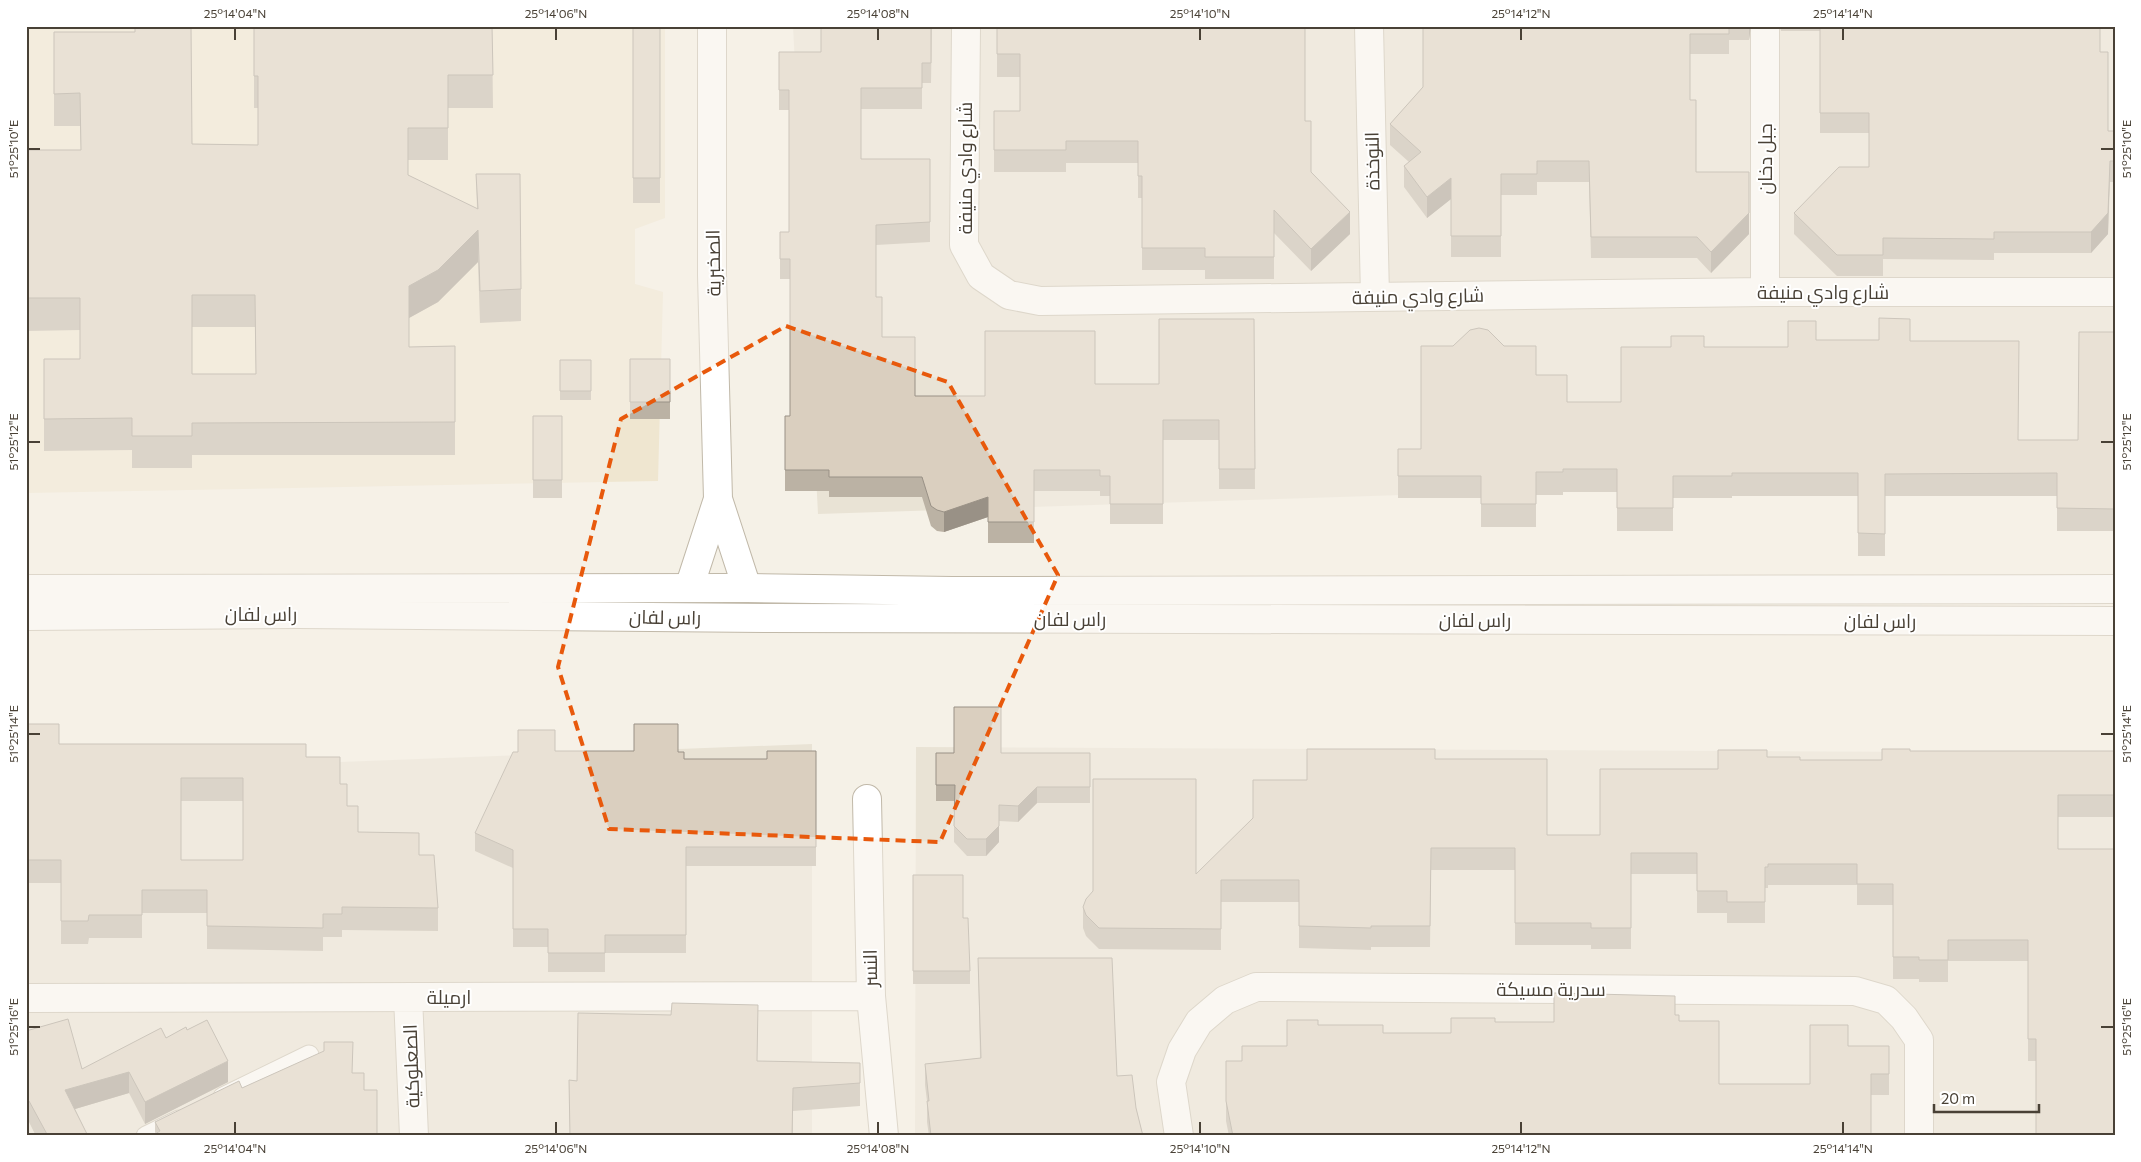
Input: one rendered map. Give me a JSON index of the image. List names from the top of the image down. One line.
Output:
{"streets":{"street":["جبل دخان","النوخذة","شارع وادي منيفة","الصخبرية","راس لفان","النسر","سدرية مسيكة","ارميلة","الصعلوكية"]},"crossings":[["جبل دخان","شارع وادي منيفة"],["النوخذة","شارع وادي منيفة"],["الصخبرية","راس لفان"],["النسر","ارميلة"],["ارميلة","الصعلوكية"]],"scale_bar":"20 m","coordinates":["25°14'04\"N","25°14'06\"N","25°14'08\"N","25°14'10\"N","25°14'12\"N","25°14'14\"N","51°25'10\"E","51°25'12\"E","51°25'14\"E","51°25'16\"E"]}
